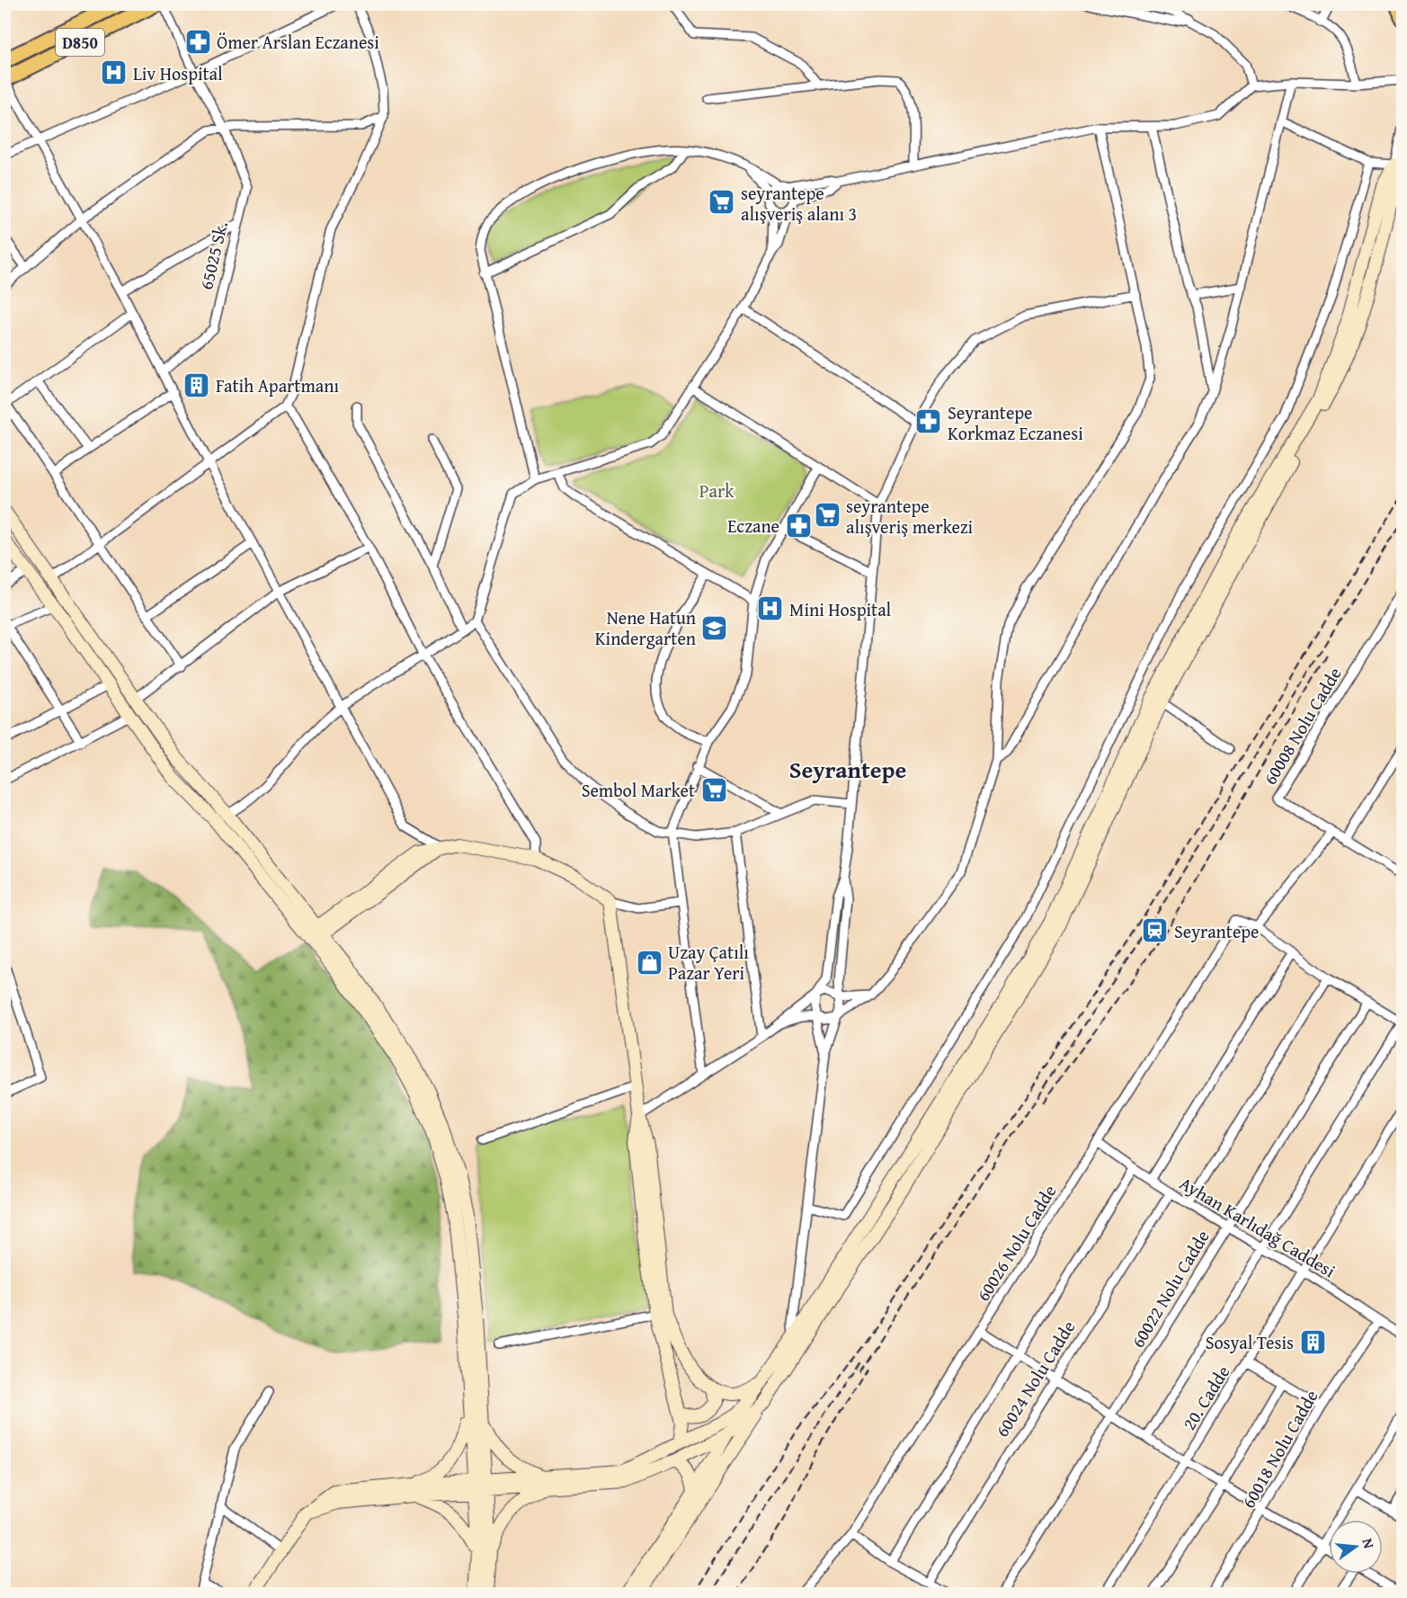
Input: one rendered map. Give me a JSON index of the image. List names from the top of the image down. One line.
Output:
{"streets":{"highway":["D850"],"street":["65025 Sk.","60008 Nolu Cadde","Ayhan Karlıdağ Caddesi","60026 Nolu Cadde","60022 Nolu Cadde","60024 Nolu Cadde","20. Cadde","60018 Nolu Cadde"]},"crossings":[["Ayhan Karlıdağ Caddesi","60026 Nolu Cadde"],["Ayhan Karlıdağ Caddesi","60022 Nolu Cadde"],["Ayhan Karlıdağ Caddesi","60024 Nolu Cadde"],["Ayhan Karlıdağ Caddesi","20. Cadde"],["Ayhan Karlıdağ Caddesi","60018 Nolu Cadde"]],"districts":["Seyrantepe"],"parks":["Park"],"places":{"pharmacy":["Ömer Arslan Eczanesi","Seyrantepe Korkmaz Eczanesi","Eczane"],"hospital":["Liv Hospital","Mini Hospital"],"supermarket":["seyrantepe alışveriş alanı 3","seyrantepe alışveriş merkezi","Sembol Market"],"building":["Fatih Apartmanı","Sosyal Tesis"],"school or university":["Nene Hatun Kindergarten"],"station":["Seyrantepe"],"shop":["Uzay Çatılı Pazar Yeri"]},"north":"right"}
